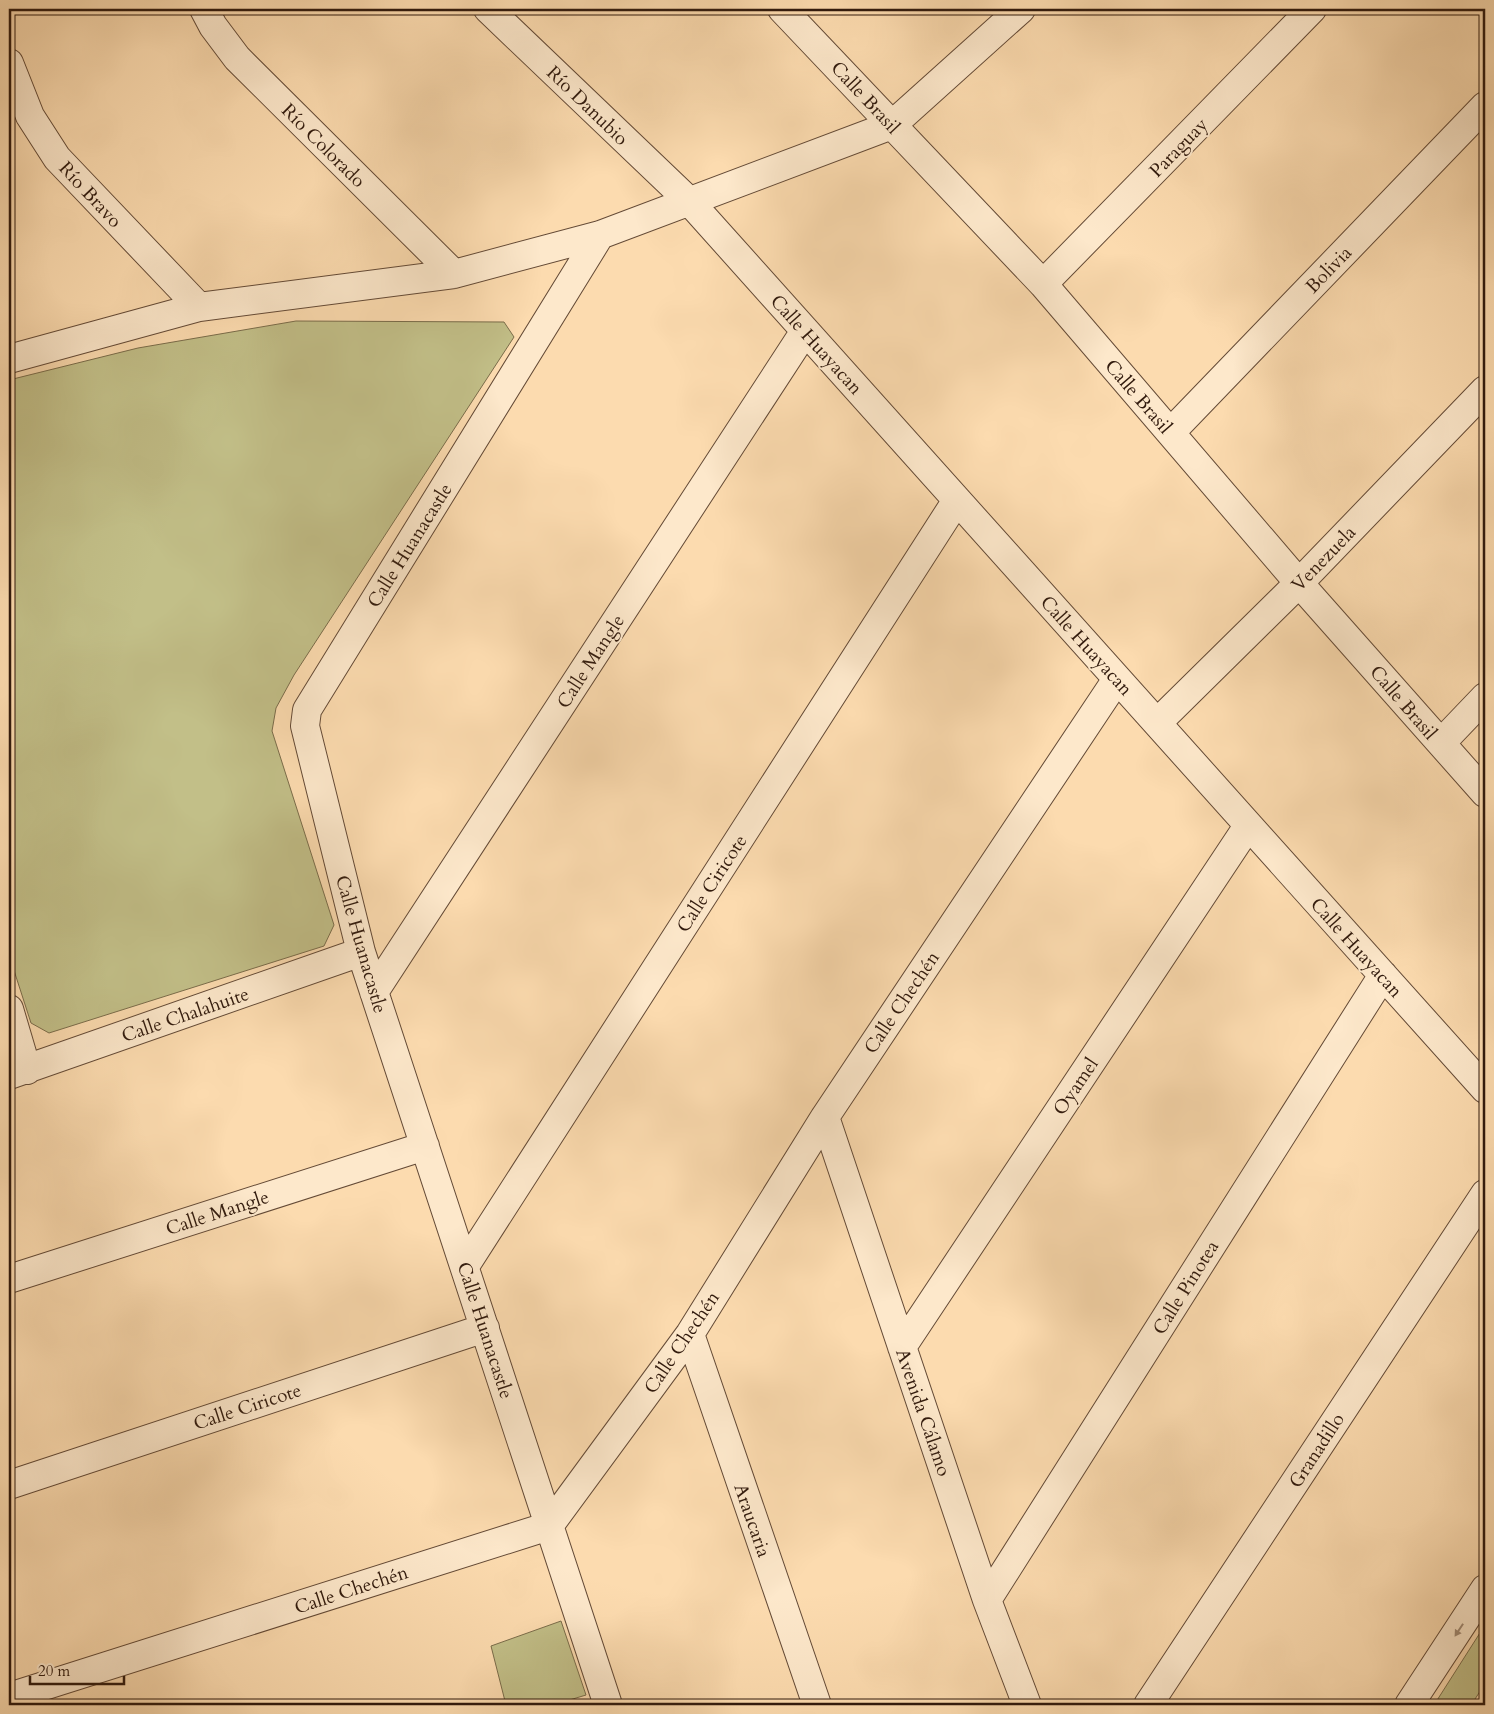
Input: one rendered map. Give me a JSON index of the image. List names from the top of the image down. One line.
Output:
{"streets":{"street":["Calle Brasil","Río Danubio","Río Colorado","Paraguay","Río Bravo","Bolivia","Calle Huayacan","Calle Huanacastle","Venezuela","Calle Mangle","Calle Ciricote","Calle Chechén","Calle Chalahuite","Oyamel","Calle Pinotea","Avenida Cálamo","Granadillo","Araucaria"]},"crossings":[["Calle Brasil","Paraguay"],["Calle Brasil","Bolivia"],["Calle Brasil","Venezuela"],["Río Danubio","Calle Huayacan"],["Calle Huayacan","Venezuela"],["Calle Huayacan","Calle Mangle"],["Calle Huayacan","Calle Ciricote"],["Calle Huayacan","Calle Chechén"],["Calle Huayacan","Oyamel"],["Calle Huayacan","Calle Pinotea"],["Calle Huanacastle","Calle Mangle"],["Calle Huanacastle","Calle Ciricote"],["Calle Huanacastle","Calle Chechén"],["Calle Huanacastle","Calle Chalahuite"],["Calle Chechén","Avenida Cálamo"],["Calle Chechén","Araucaria"],["Oyamel","Avenida Cálamo"],["Calle Pinotea","Avenida Cálamo"]],"scale_bar":"20 m"}
